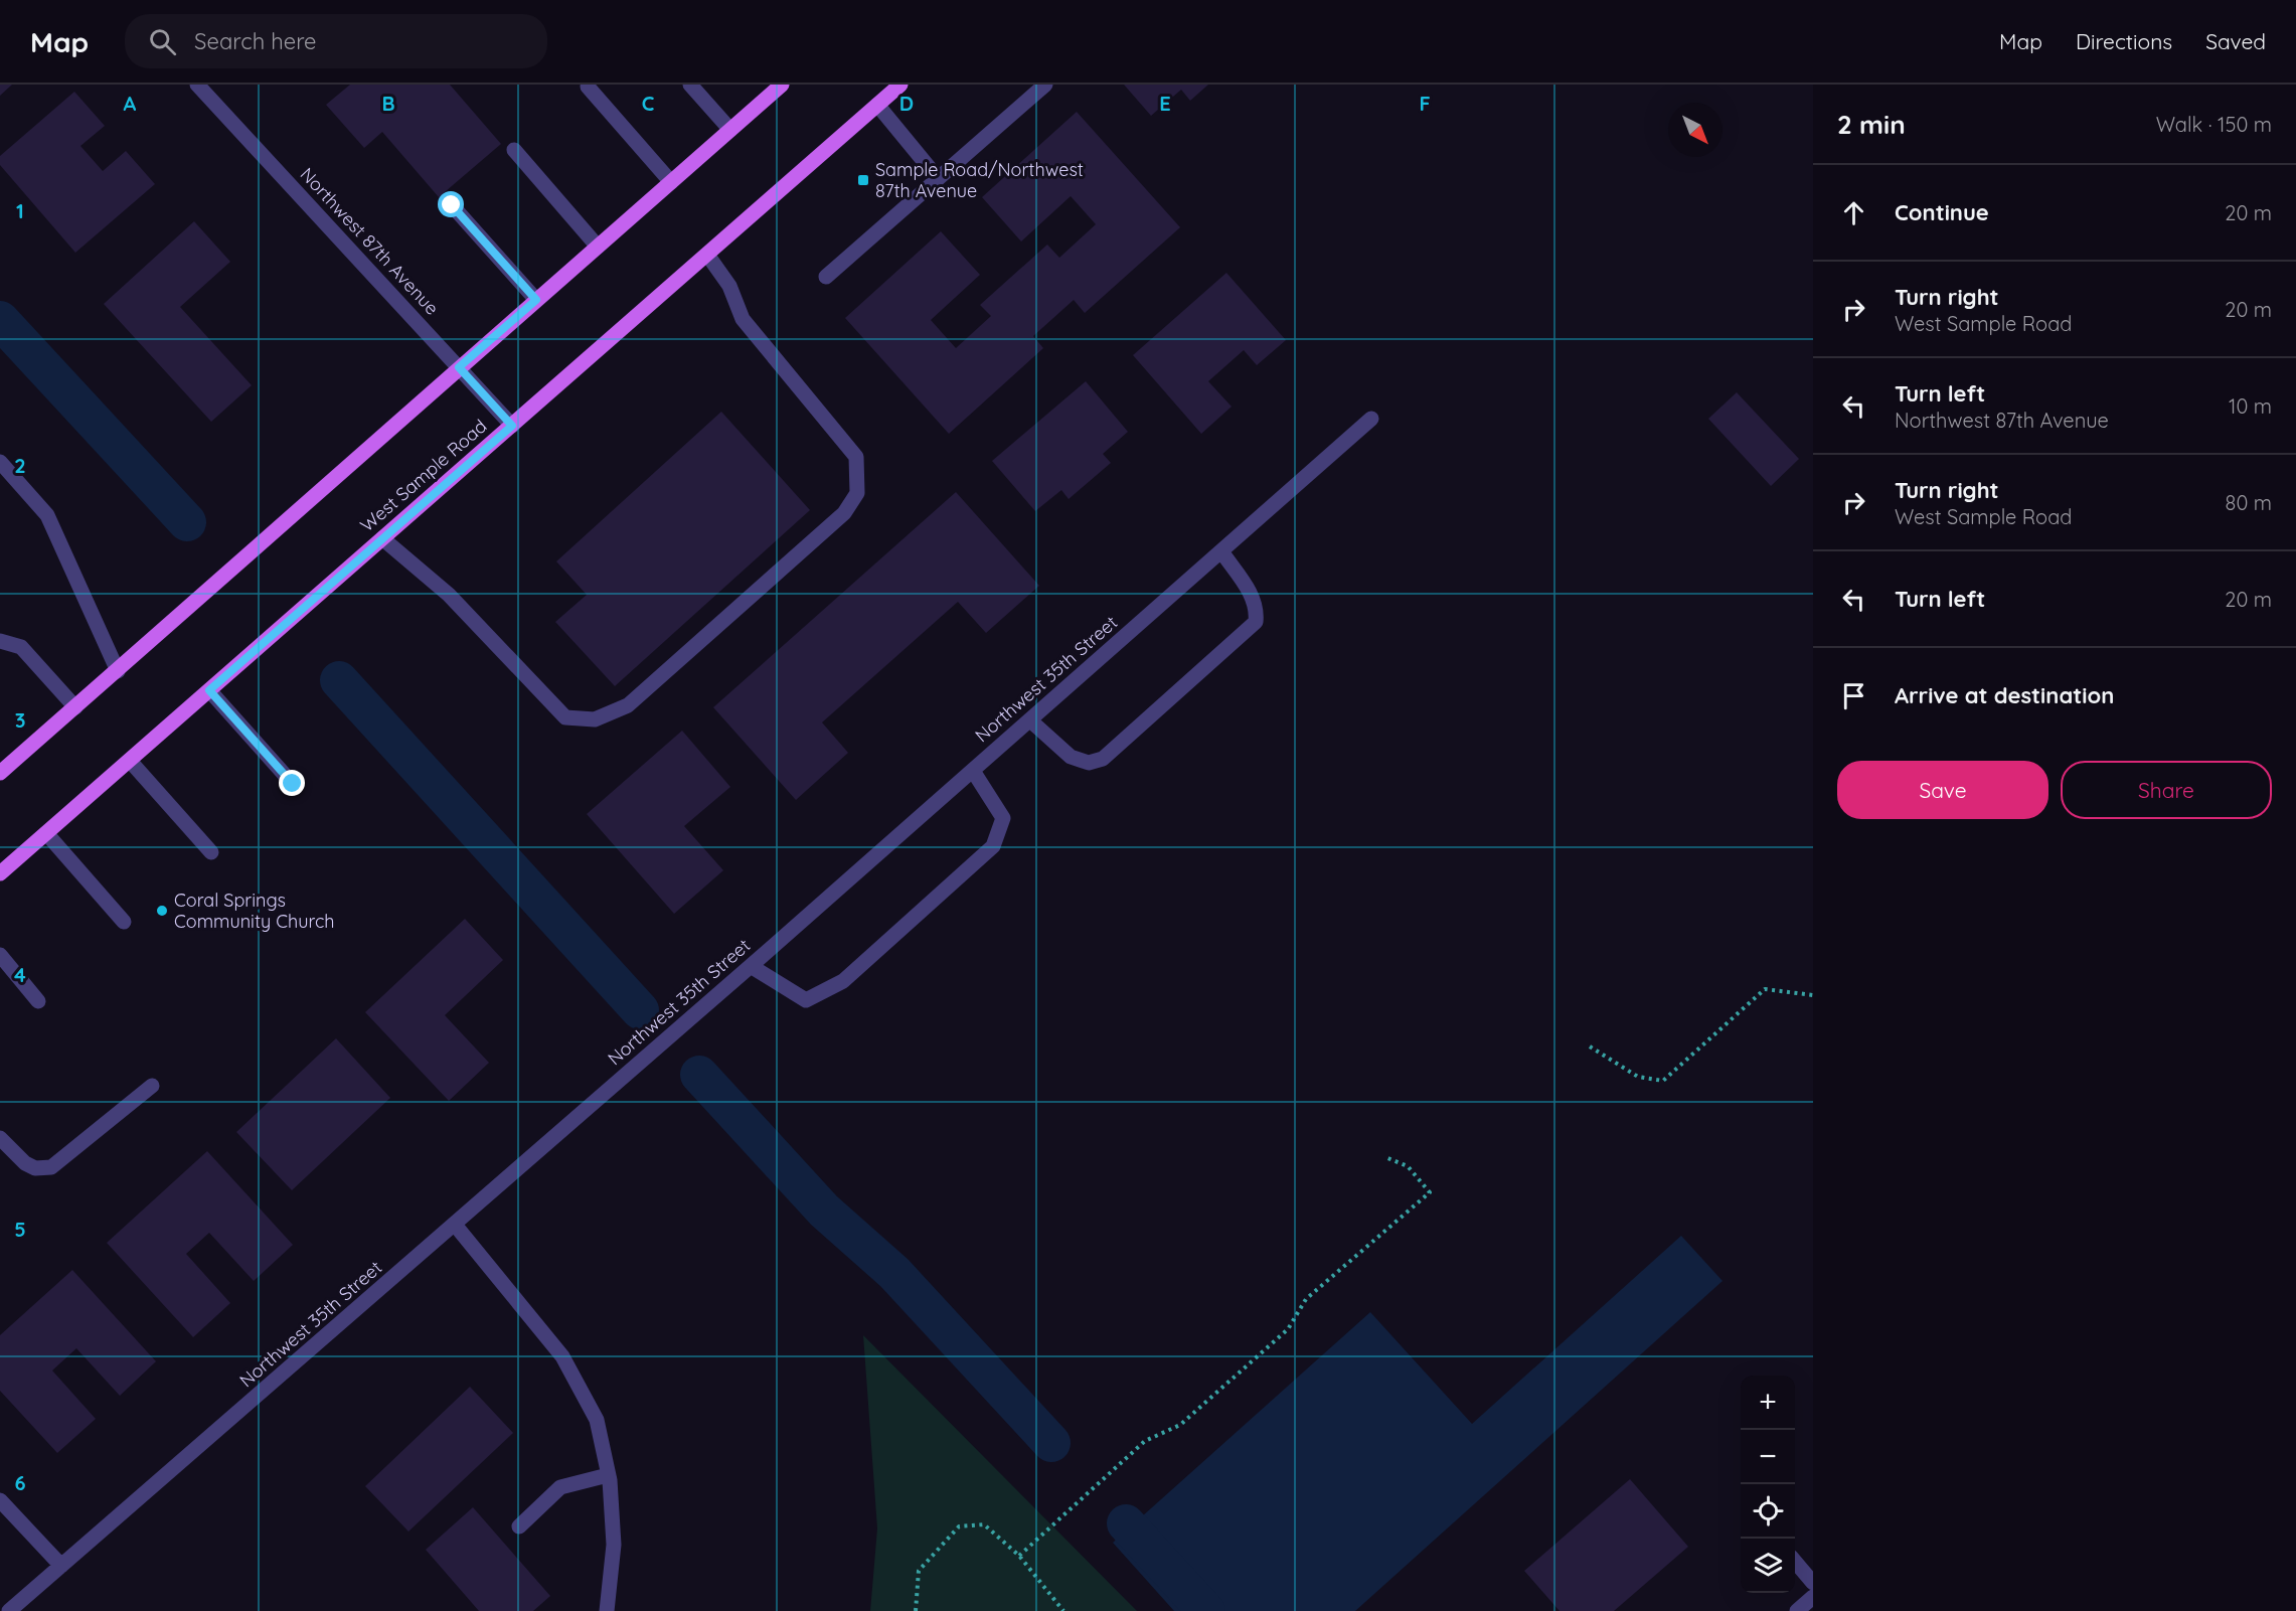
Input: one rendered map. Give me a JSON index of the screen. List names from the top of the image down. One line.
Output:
{"streets":{"main road":["West Sample Road"],"street":["Northwest 87th Avenue","Northwest 35th Street"]},"crossings":[["Northwest 87th Avenue","West Sample Road"]],"places":{"transit":["Sample Road/Northwest 87th Avenue"],"other":["Coral Springs Community Church"]},"north":"bottom right","page":{"header":"Map","search":"Search here","nav":["Map","Directions","Saved"],"heading":["2 min","Walk · 150 m"],"list":[["Continue","20 m"],["Turn right","West Sample Road","20 m"],["Turn left","Northwest 87th Avenue","10 m"],["Turn right","West Sample Road","80 m"],["Turn left","20 m"],"Arrive at destination"],"buttons":["Save","Share"],"map_buttons":["+","−"]},"grid":{"columns":["A","B","C","D","E","F"],"rows":["1","2","3","4","5","6"]}}
